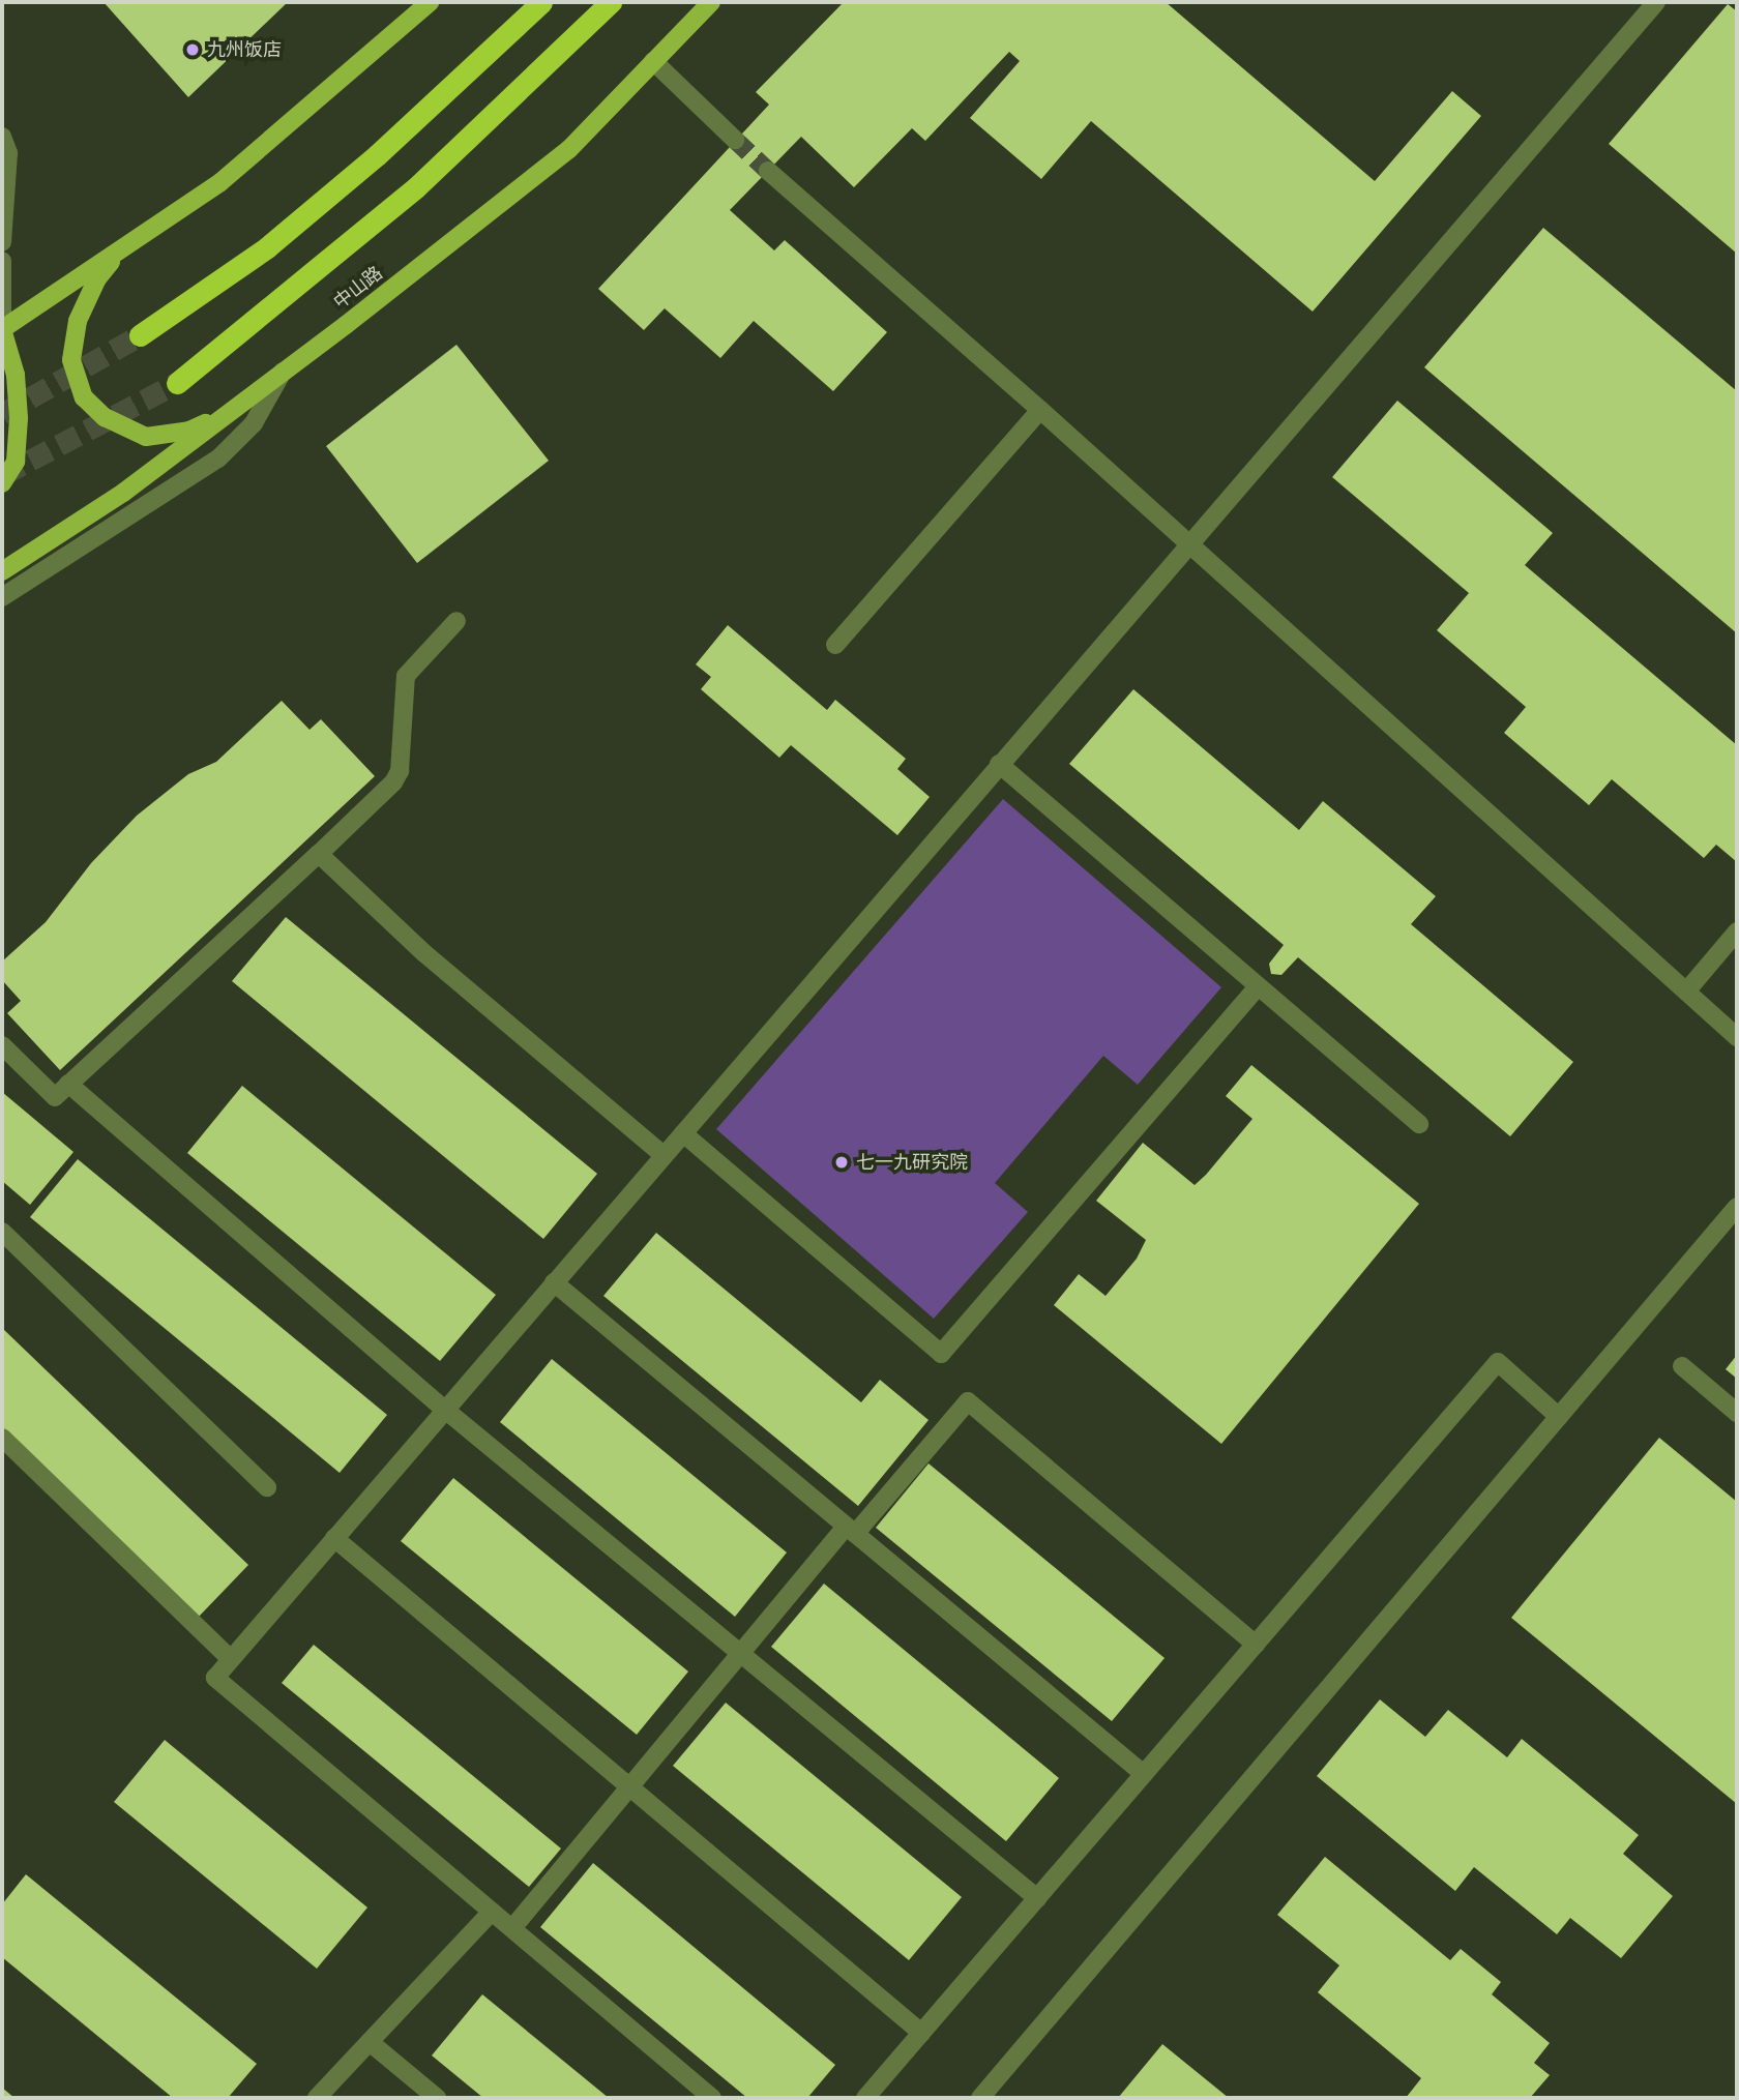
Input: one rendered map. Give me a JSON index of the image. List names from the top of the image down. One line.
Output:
{"streets":{"main road":["中山路"]},"places":["九州饭店","七一九研究院"]}
